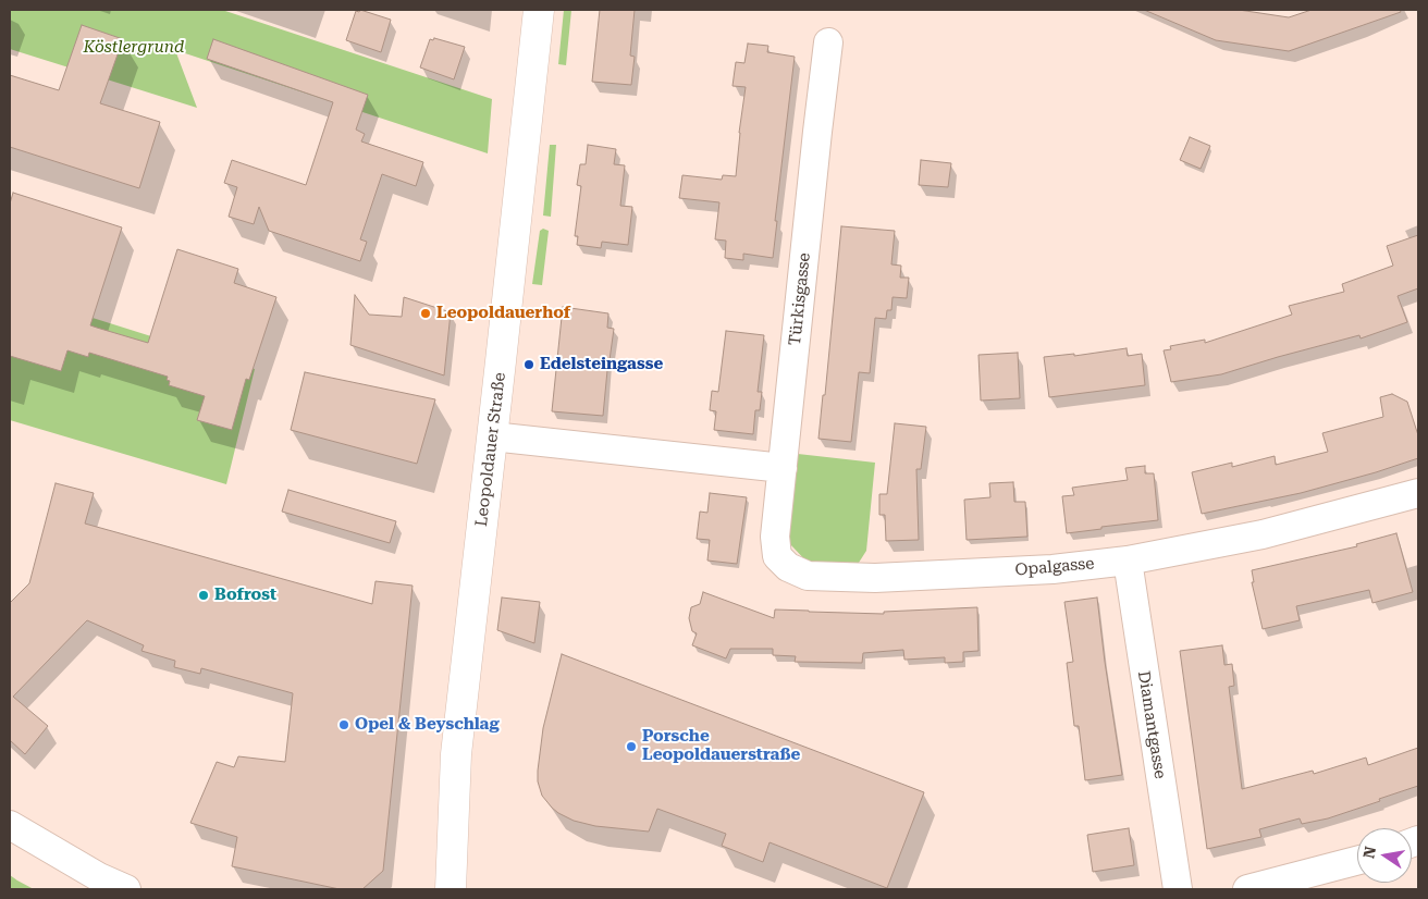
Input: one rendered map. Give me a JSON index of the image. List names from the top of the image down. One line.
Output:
{"streets":{"main road":["Leopoldauer Straße"],"street":["Türkisgasse","Opalgasse","Diamantgasse"]},"crossings":[["Türkisgasse","Opalgasse"],["Opalgasse","Diamantgasse"]],"parks":["Köstlergrund"],"places":["Leopoldauerhof","Edelsteingasse","Bofrost","Opel & Beyschlag","Porsche Leopoldauerstraße"],"north":"left"}
